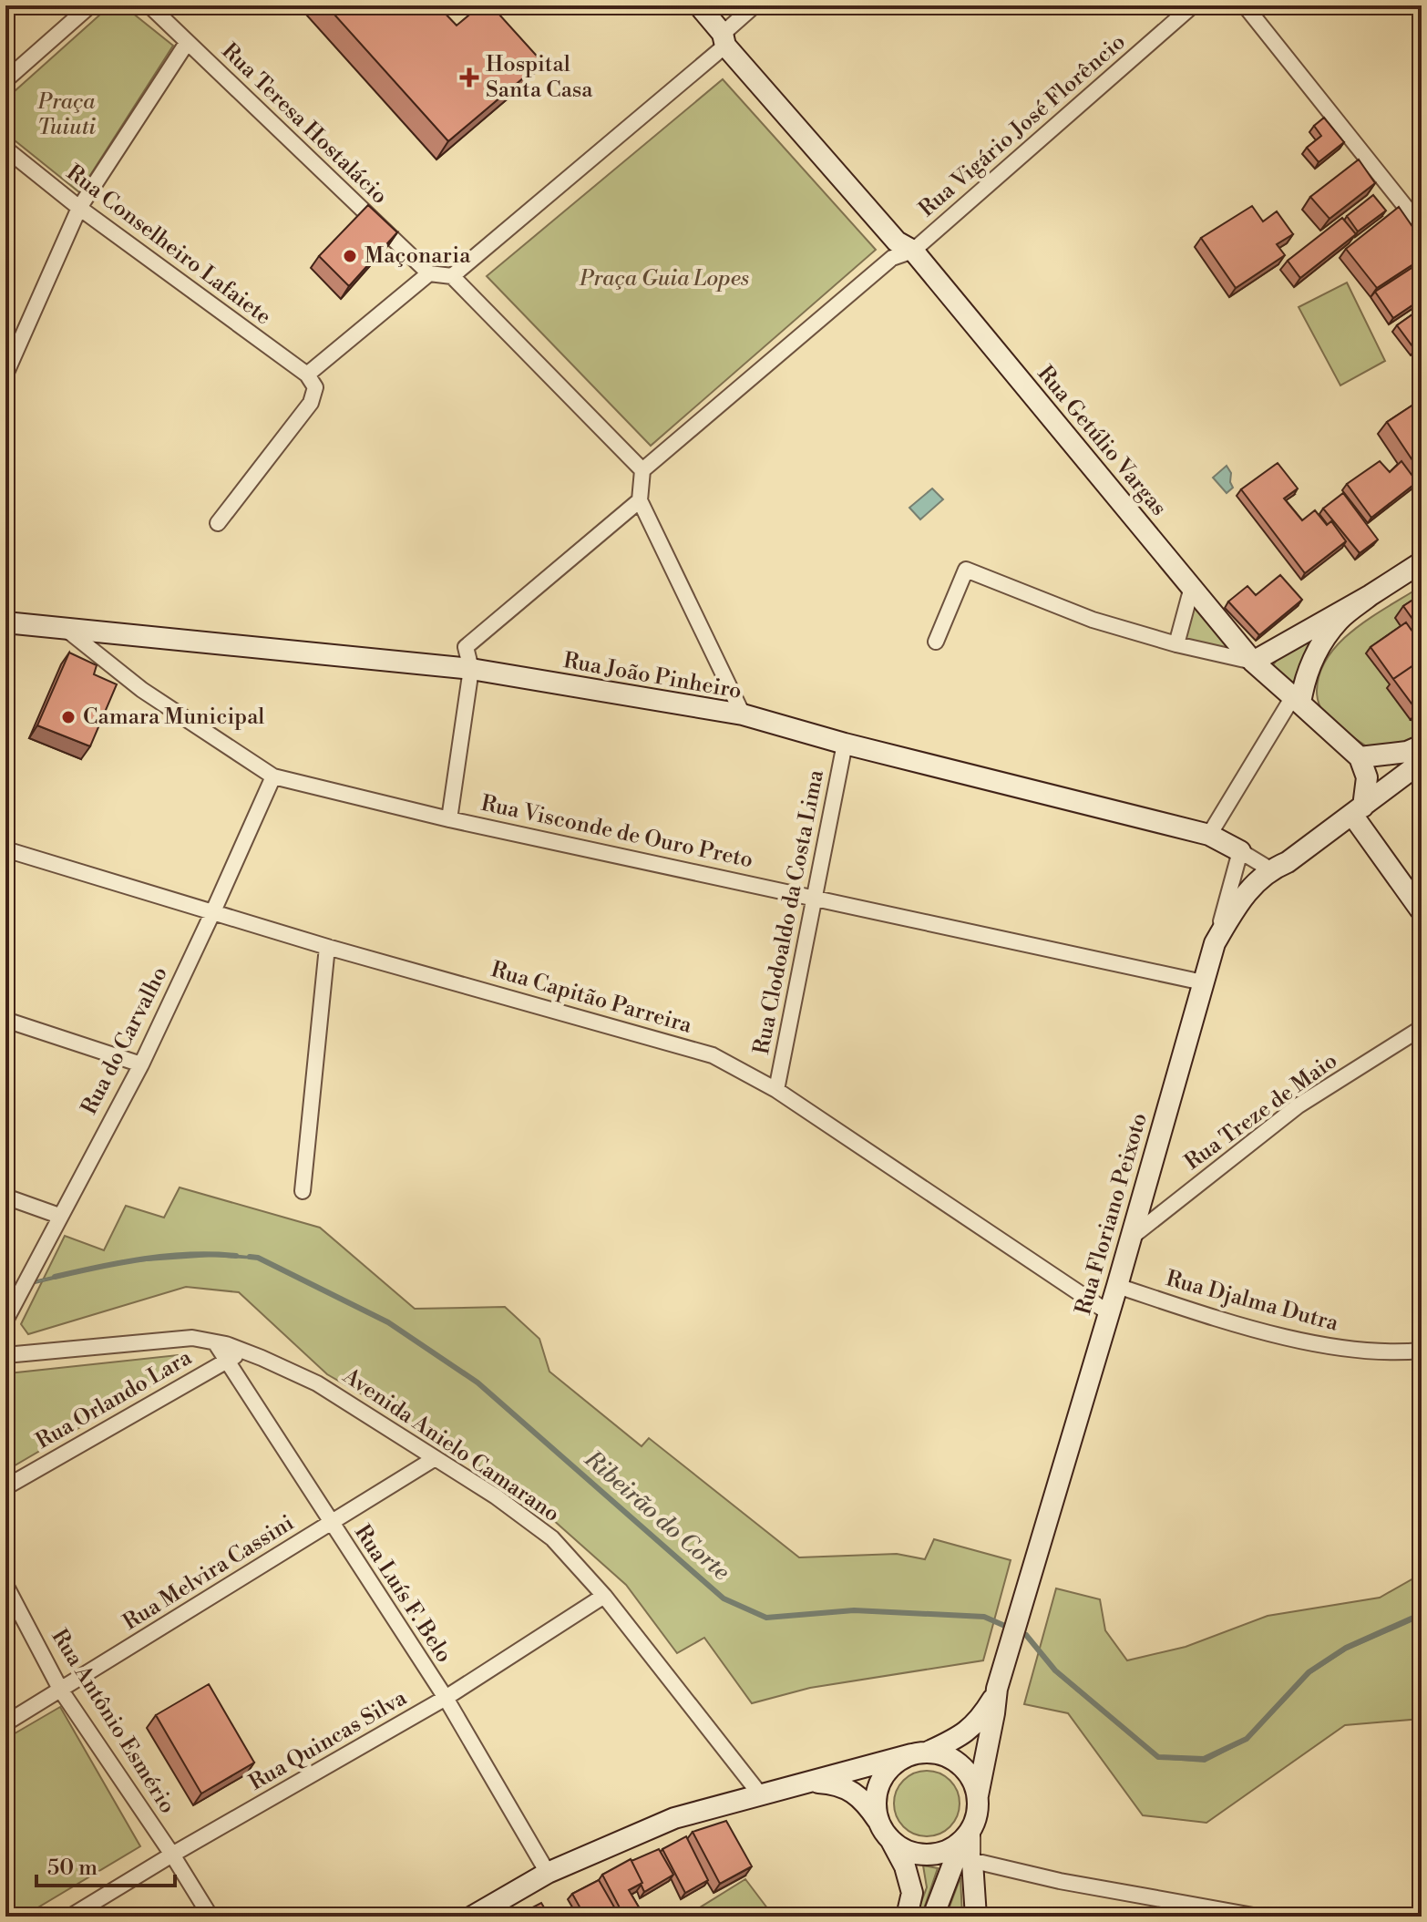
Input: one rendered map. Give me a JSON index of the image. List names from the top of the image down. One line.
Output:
{"streets":{"main road":["Rua Getúlio Vargas","Rua João Pinheiro","Rua Floriano Peixoto"],"street":["Rua Teresa Hostalácio","Rua Vigário José Florêncio","Rua Conselheiro Lafaiete","Rua Visconde de Ouro Preto","Rua Clodoaldo da Costa Lima","Rua Capitão Parreira","Rua do Carvalho","Rua Treze de Maio","Rua Djalma Dutra","Rua Orlando Lara","Avenida Anielo Camarano","Rua Melvira Cassini","Rua Luís F. Belo","Rua Antônio Esmério","Rua Quincas Silva"]},"crossings":[["Rua Vigário José Florêncio","Rua Getúlio Vargas"],["Rua João Pinheiro","Rua Visconde de Ouro Preto"],["Rua João Pinheiro","Rua Clodoaldo da Costa Lima"],["Rua João Pinheiro","Rua Floriano Peixoto"],["Rua Visconde de Ouro Preto","Rua Clodoaldo da Costa Lima"],["Rua Visconde de Ouro Preto","Rua do Carvalho"],["Rua Visconde de Ouro Preto","Rua Floriano Peixoto"],["Rua Clodoaldo da Costa Lima","Rua Capitão Parreira"],["Rua Capitão Parreira","Rua do Carvalho"],["Rua Capitão Parreira","Rua Floriano Peixoto"],["Rua Treze de Maio","Rua Floriano Peixoto"],["Rua Floriano Peixoto","Rua Djalma Dutra"],["Rua Orlando Lara","Avenida Anielo Camarano"],["Rua Orlando Lara","Rua Luís F. Belo"],["Avenida Anielo Camarano","Rua Melvira Cassini"],["Avenida Anielo Camarano","Rua Luís F. Belo"],["Avenida Anielo Camarano","Rua Quincas Silva"],["Rua Melvira Cassini","Rua Luís F. Belo"],["Rua Melvira Cassini","Rua Antônio Esmério"],["Rua Luís F. Belo","Rua Quincas Silva"],["Rua Antônio Esmério","Rua Quincas Silva"]],"water":["Ribeirão do Corte"],"parks":["Praça Tuiuti","Praça Guia Lopes"],"places":{"health":["Hospital Santa Casa"],"other":["Maçonaria","Camara Municipal"]},"scale_bar":"50 m"}
